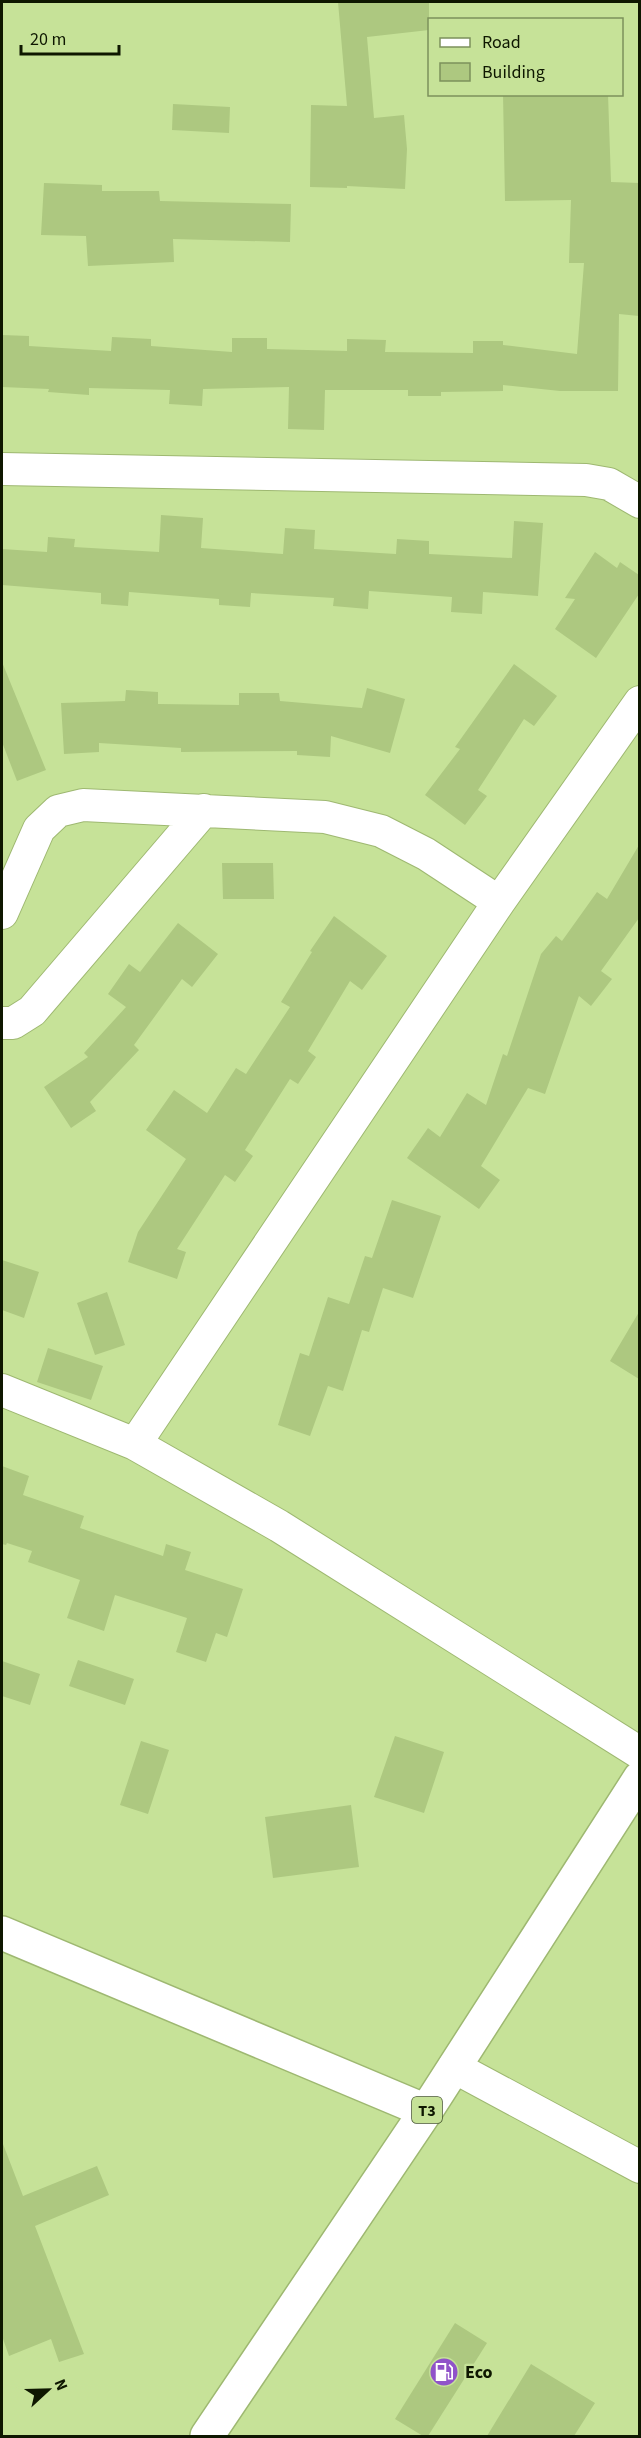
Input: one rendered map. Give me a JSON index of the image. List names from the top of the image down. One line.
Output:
{"streets":{"main road":["T3"]},"places":{"fuel station":["Eco"]},"legend":["Road","Building"],"scale_bar":"20 m","north":"right"}
